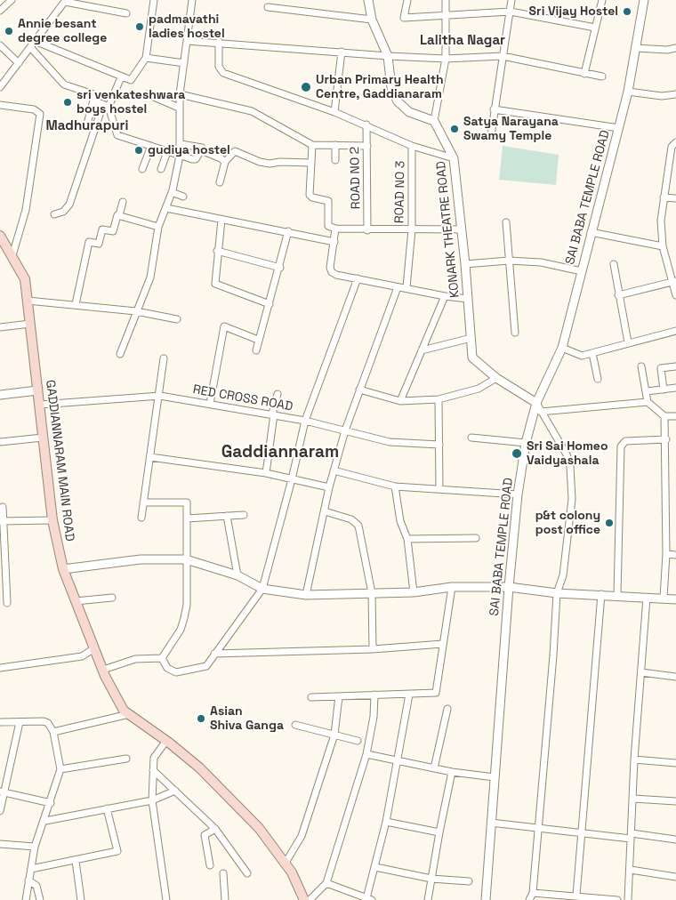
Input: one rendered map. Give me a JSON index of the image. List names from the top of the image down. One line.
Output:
{"streets":{"main road":["GADDIANNARAM MAIN ROAD"],"street":["ROAD NO 2","ROAD NO 3","SAI BABA TEMPLE ROAD","KONARK THEATRE ROAD","RED CROSS ROAD"]},"crossings":[["ROAD NO 2","ROAD NO 3"],["SAI BABA TEMPLE ROAD","KONARK THEATRE ROAD"],["RED CROSS ROAD","GADDIANNARAM MAIN ROAD"]],"districts":["Lalitha Nagar","Madhurapuri","Gaddiannaram"],"places":["Sri Vijay Hostel","padmavathi ladies hostel","Annie besant degree college","Urban Primary Health Centre, Gaddianaram","sri venkateshwara boys hostel","Satya Narayana Swamy Temple","gudiya hostel","Sri Sai Homeo Vaidyashala","p&t colony post office","Asian Shiva Ganga"]}
